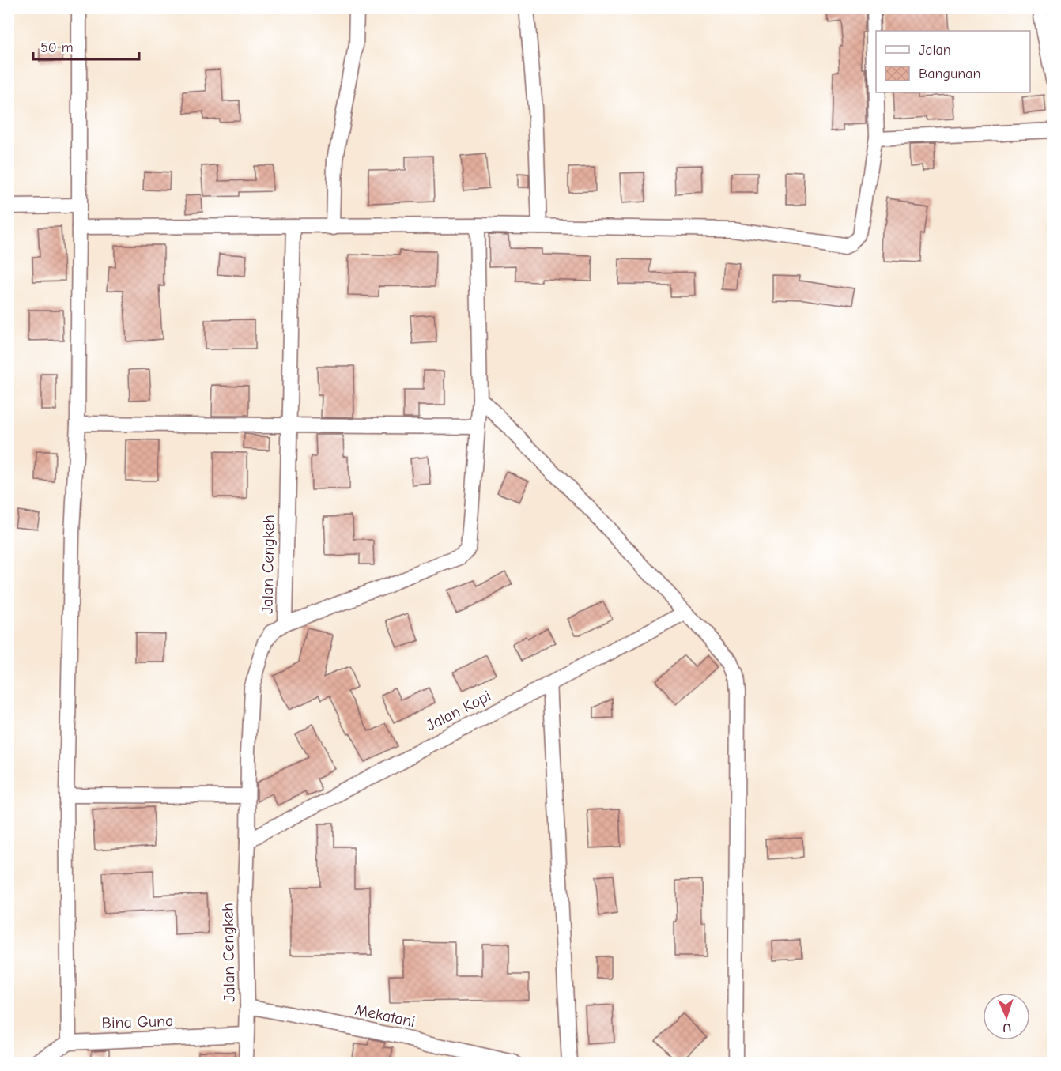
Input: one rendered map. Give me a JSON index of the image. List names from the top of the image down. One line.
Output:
{"streets":{"street":["Jalan Cengkeh","Jalan Kopi","Mekatani","Bina Guna"]},"crossings":[["Jalan Cengkeh","Jalan Kopi"],["Jalan Cengkeh","Mekatani"],["Jalan Cengkeh","Bina Guna"]],"legend":["Jalan","Bangunan"],"scale_bar":"50 m","north":"bottom"}
